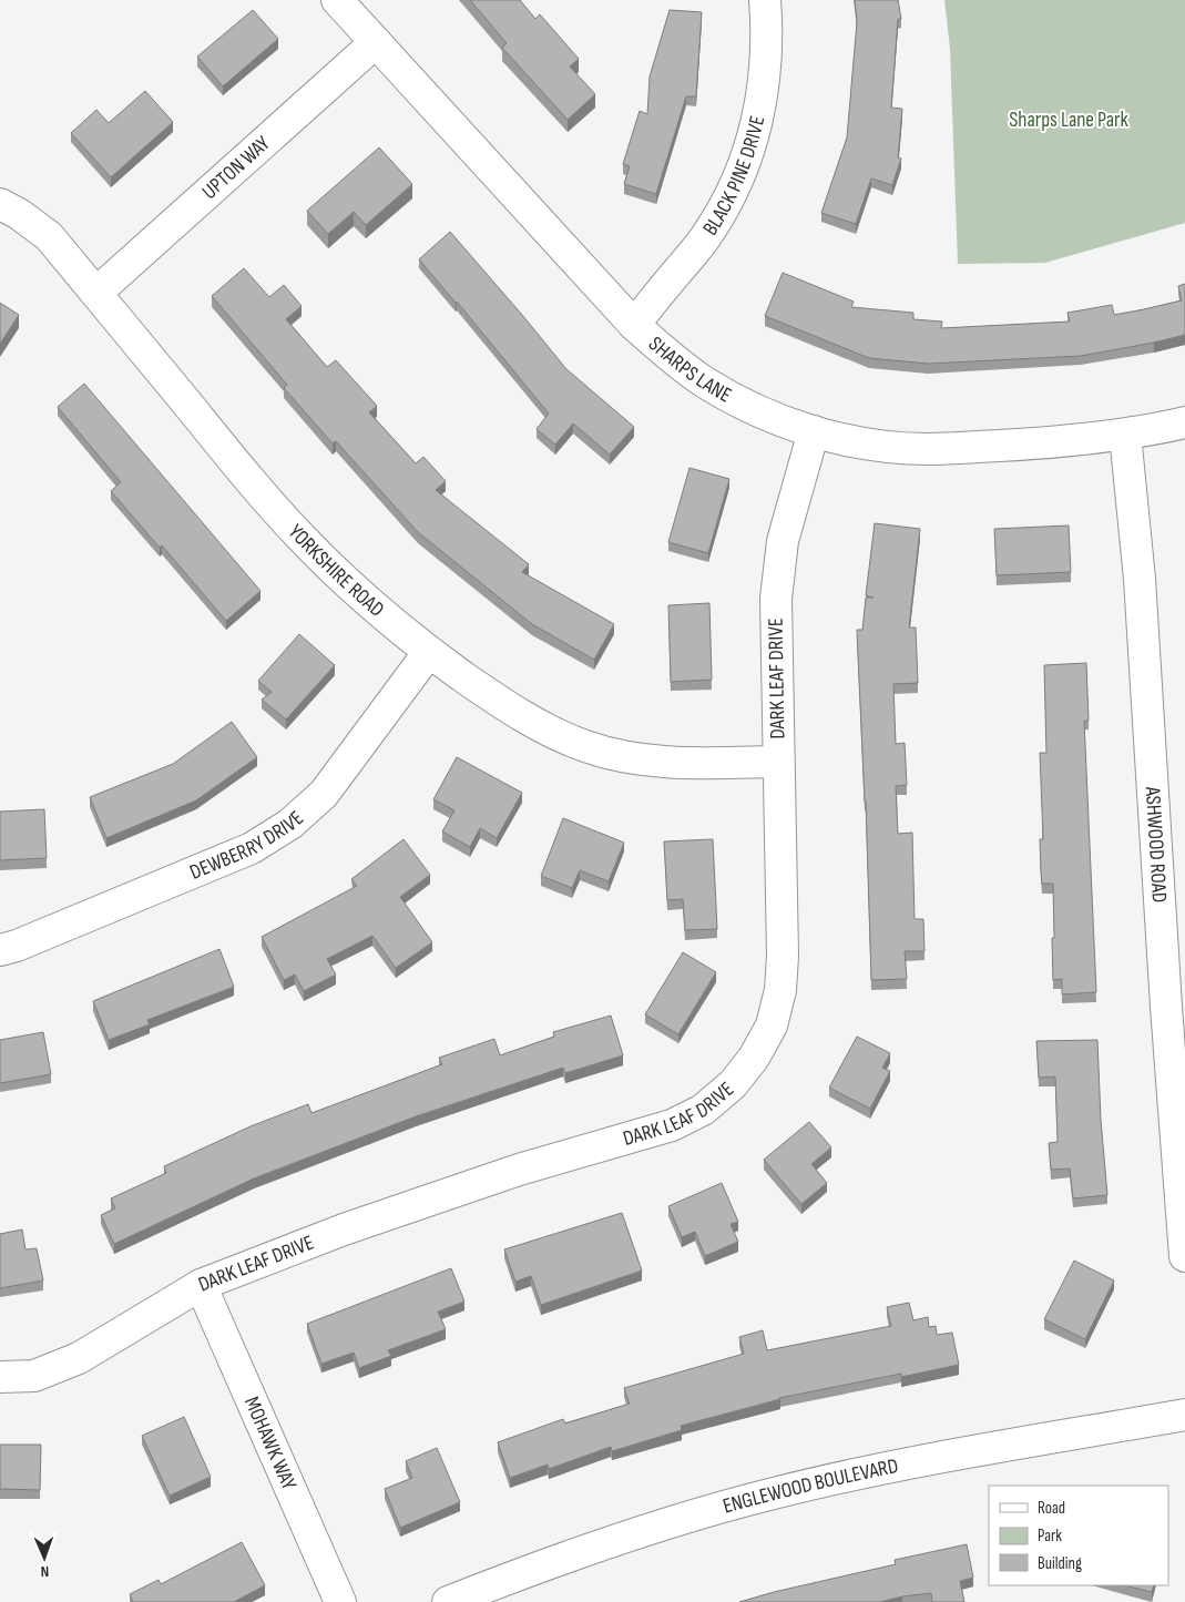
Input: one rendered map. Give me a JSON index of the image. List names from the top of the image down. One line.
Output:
{"streets":{"street":["UPTON WAY","BLACK PINE DRIVE","SHARPS LANE","YORKSHIRE ROAD","DARK LEAF DRIVE","DEWBERRY DRIVE","ASHWOOD ROAD","MOHAWK WAY","ENGLEWOOD BOULEVARD"]},"crossings":[["UPTON WAY","SHARPS LANE"],["UPTON WAY","YORKSHIRE ROAD"],["BLACK PINE DRIVE","SHARPS LANE"],["SHARPS LANE","DARK LEAF DRIVE"],["SHARPS LANE","ASHWOOD ROAD"],["YORKSHIRE ROAD","DARK LEAF DRIVE"],["YORKSHIRE ROAD","DEWBERRY DRIVE"],["DARK LEAF DRIVE","MOHAWK WAY"]],"parks":["Sharps Lane Park"],"legend":["Road","Park","Building"],"north":"bottom"}
